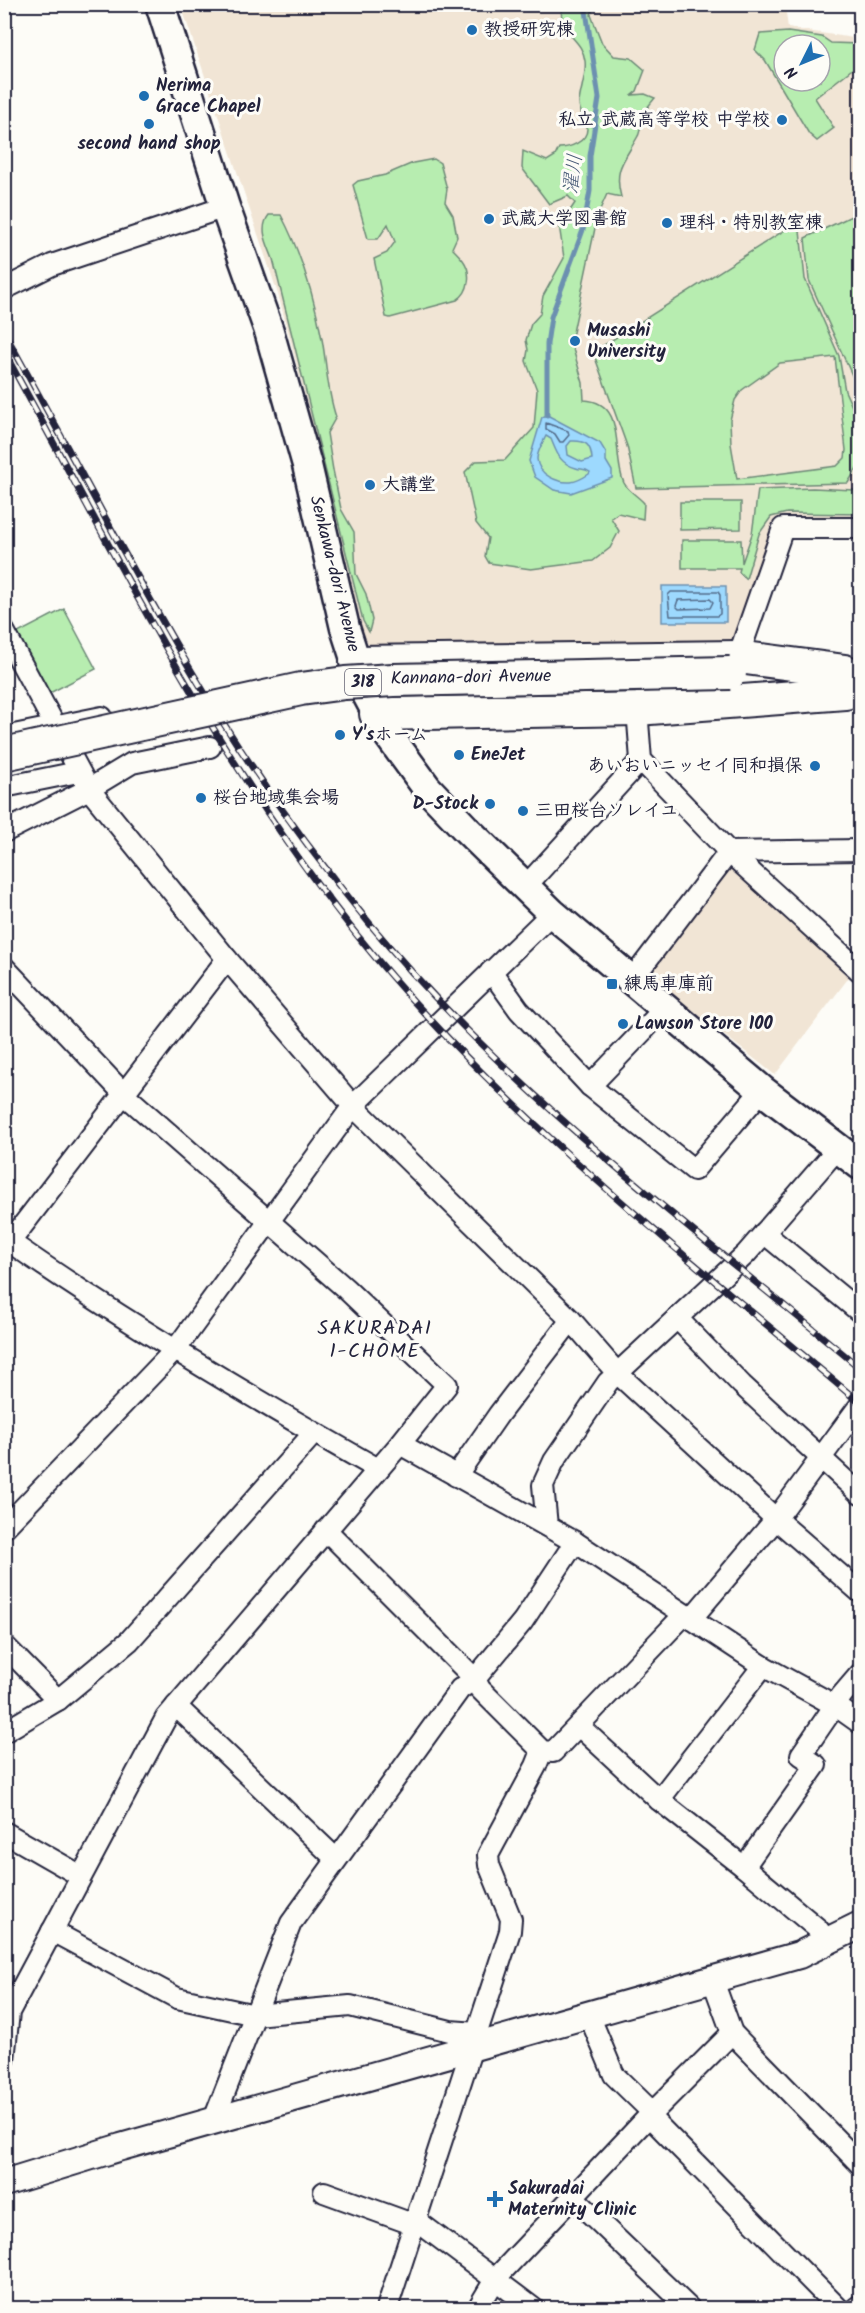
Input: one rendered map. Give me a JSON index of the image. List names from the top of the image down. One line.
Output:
{"streets":{"main road":["Senkawa-dori Avenue","Kannana-dori Avenue","318"]},"crossings":[["Kannana-dori Avenue","318"]],"districts":["SAKURADAI 1-CHOME"],"water":["濯川"],"places":{"other":["教授研究棟","Nerima Grace Chapel","私立 武蔵高等学校 中学校","second hand shop","武蔵大学図書館","理科・特別教室棟","Musashi University","大講堂","Y'sホーム","EneJet","あいおいニッセイ同和損保","桜台地域集会場","D-Stock","三田桜台ソレイユ","Lawson Store 100"],"transit":["練馬車庫前"],"health":["Sakuradai Maternity Clinic"]},"north":"bottom left"}
